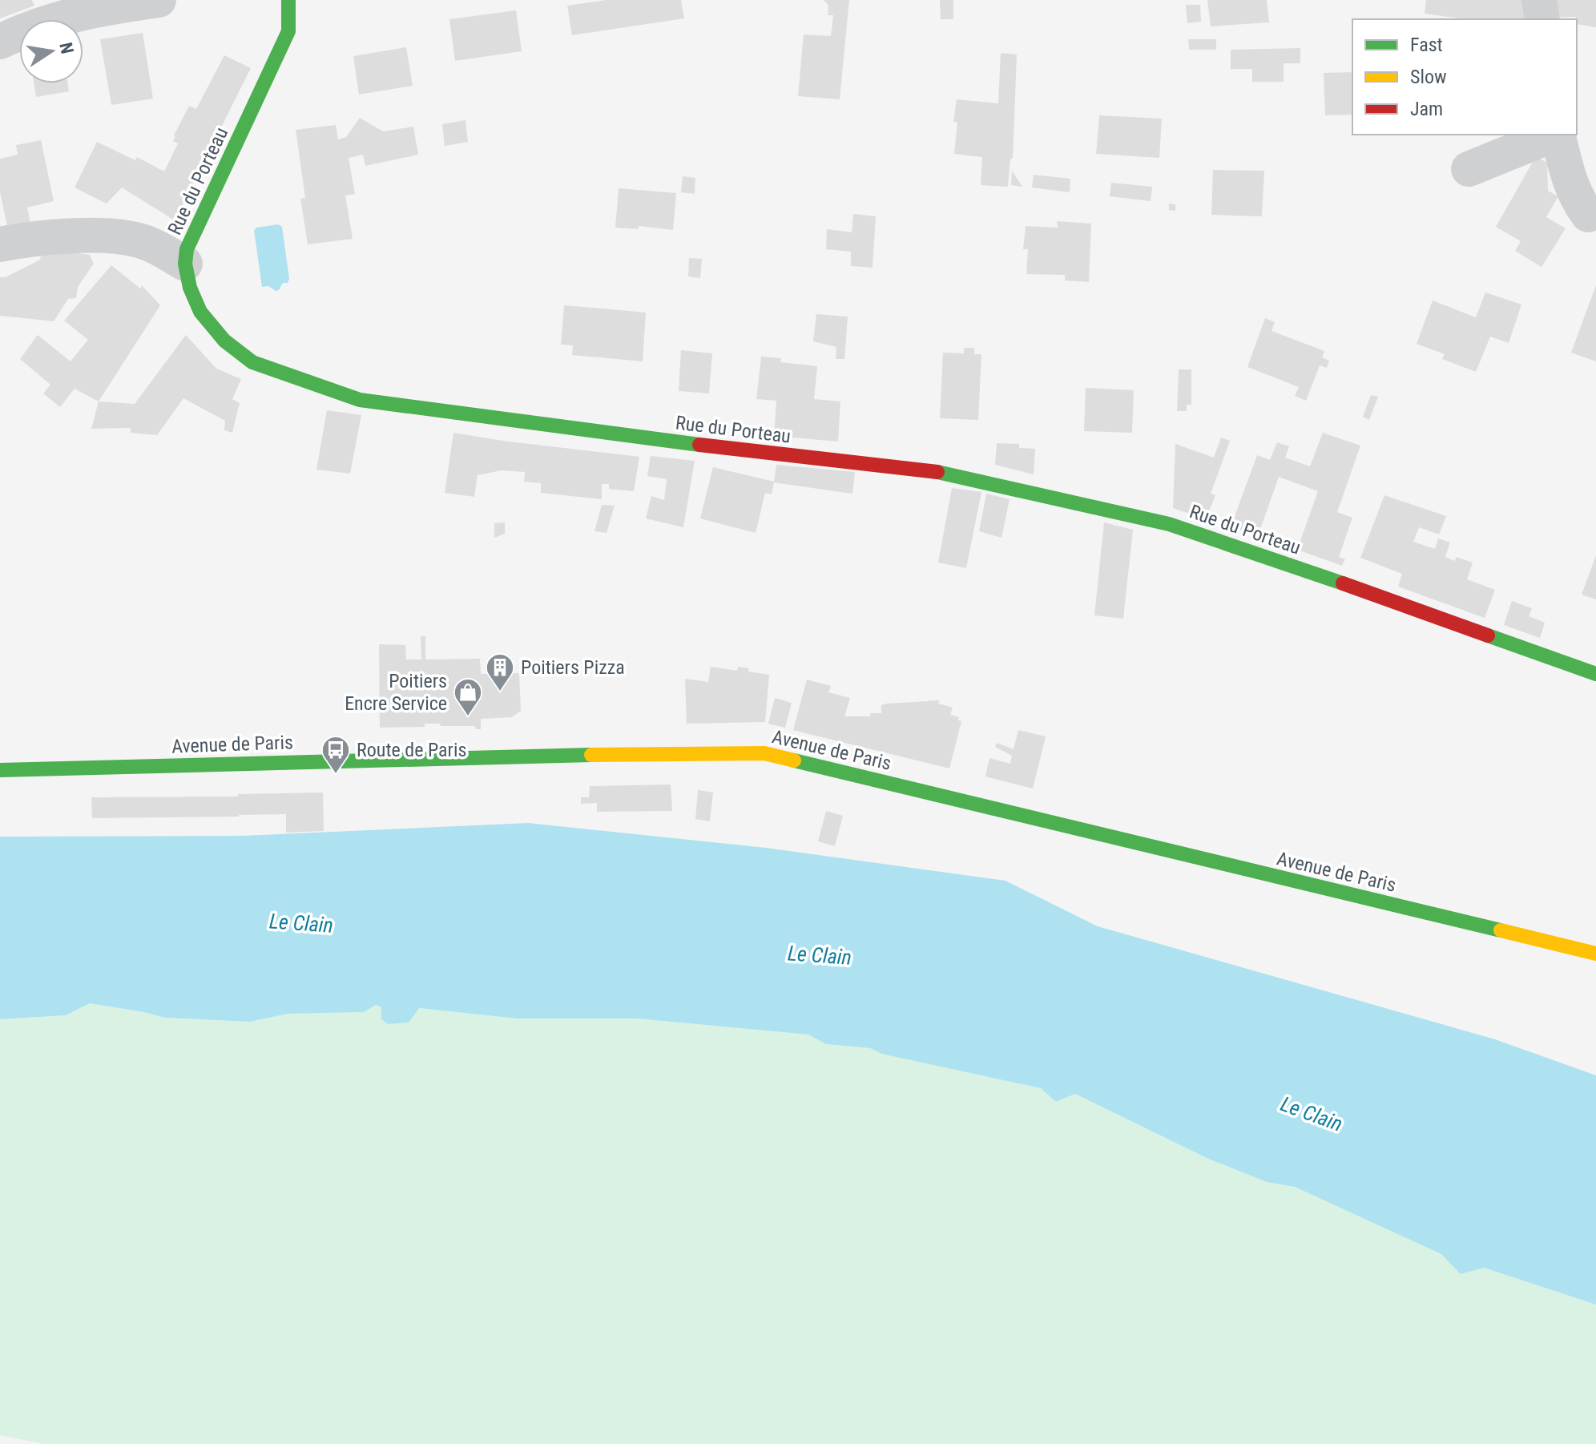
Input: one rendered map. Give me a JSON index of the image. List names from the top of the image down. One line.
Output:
{"streets":{"street":["Rue du Porteau","Avenue de Paris"]},"water":["Le Clain"],"places":{"building":["Poitiers Pizza"],"shop":["Poitiers Encre Service"],"bus stop":["Route de Paris"]},"legend":["Fast","Slow","Jam"],"north":"right"}
